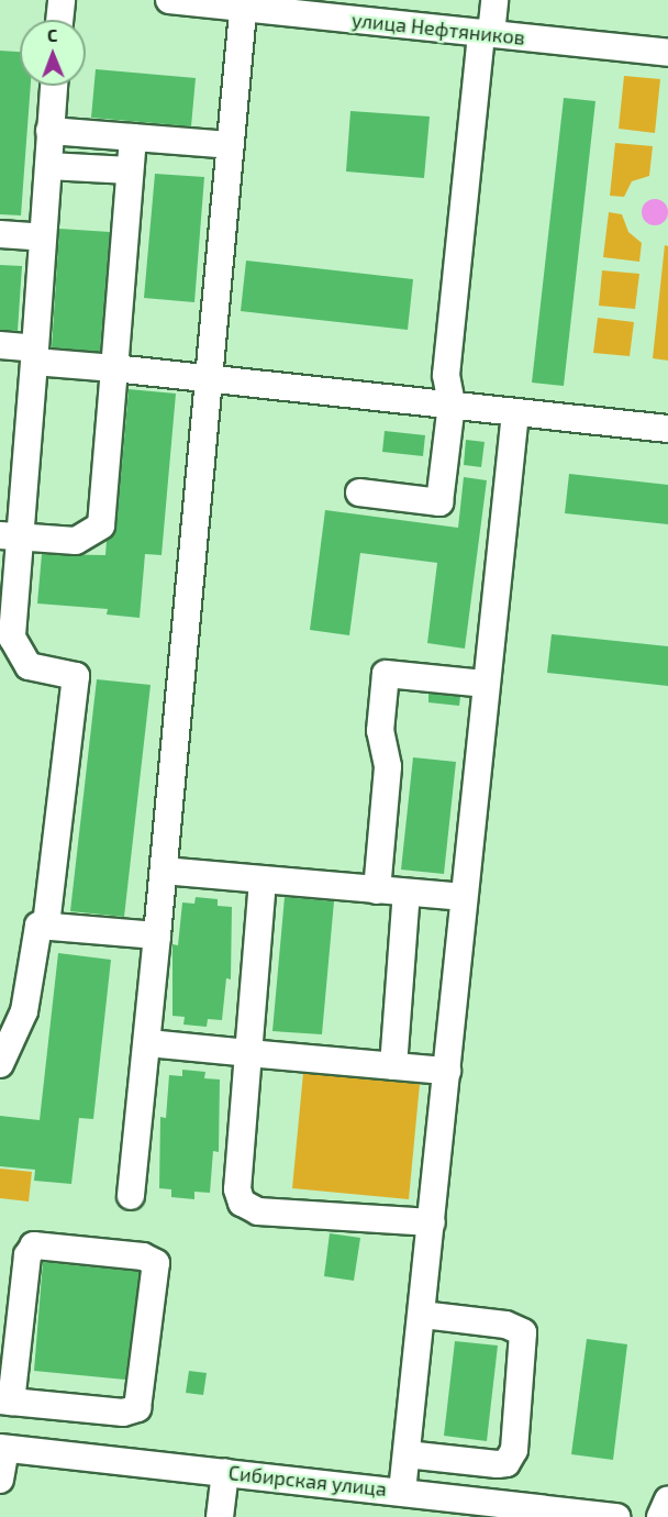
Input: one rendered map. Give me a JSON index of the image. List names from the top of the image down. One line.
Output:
{"streets":{"street":["улица Нефтяников","Сибирская улица"]},"north":"top"}
